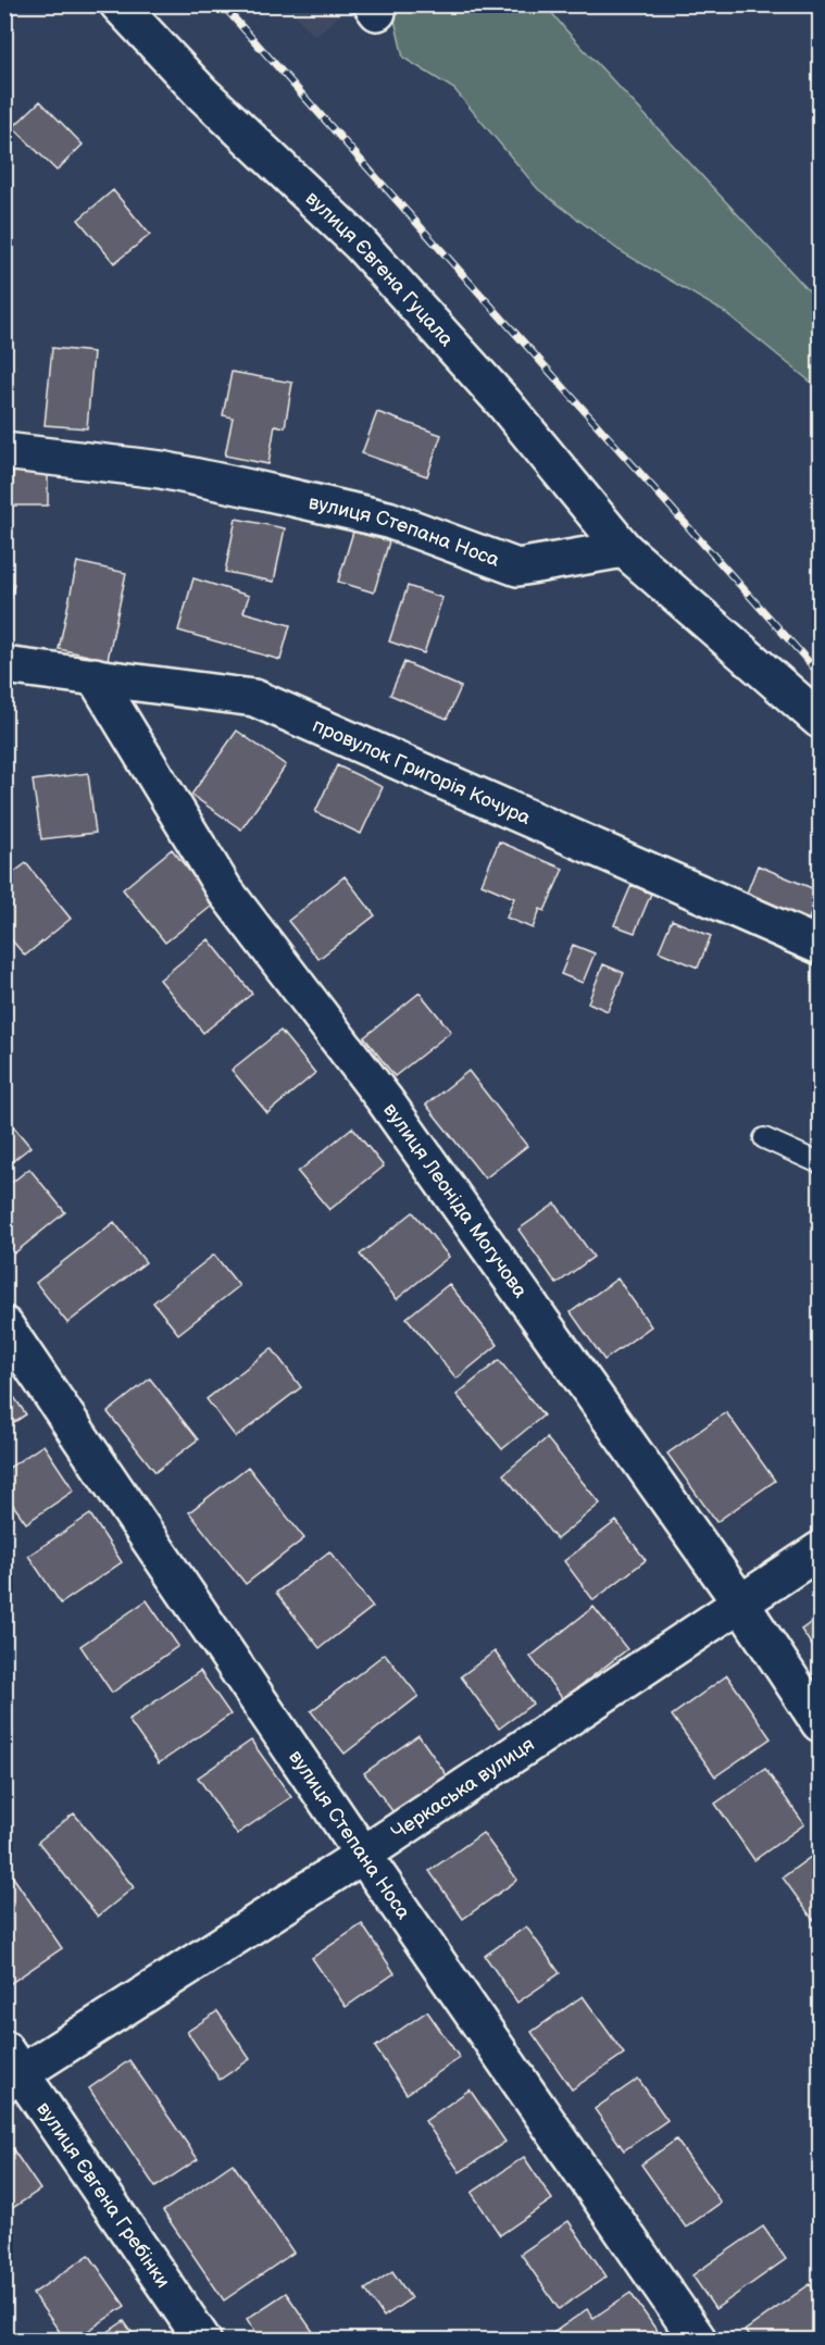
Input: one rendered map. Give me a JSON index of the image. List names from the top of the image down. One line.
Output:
{"streets":{"street":["вулиця Євгена Гуцала","вулиця Степана Носа","провулок Григорія Кочура","вулиця Леоніда Могучова","Черкаська вулиця","вулиця Євгена Гребінки"]},"crossings":[["вулиця Євгена Гуцала","вулиця Степана Носа"],["вулиця Степана Носа","Черкаська вулиця"],["провулок Григорія Кочура","вулиця Леоніда Могучова"],["вулиця Леоніда Могучова","Черкаська вулиця"],["Черкаська вулиця","вулиця Євгена Гребінки"]]}
